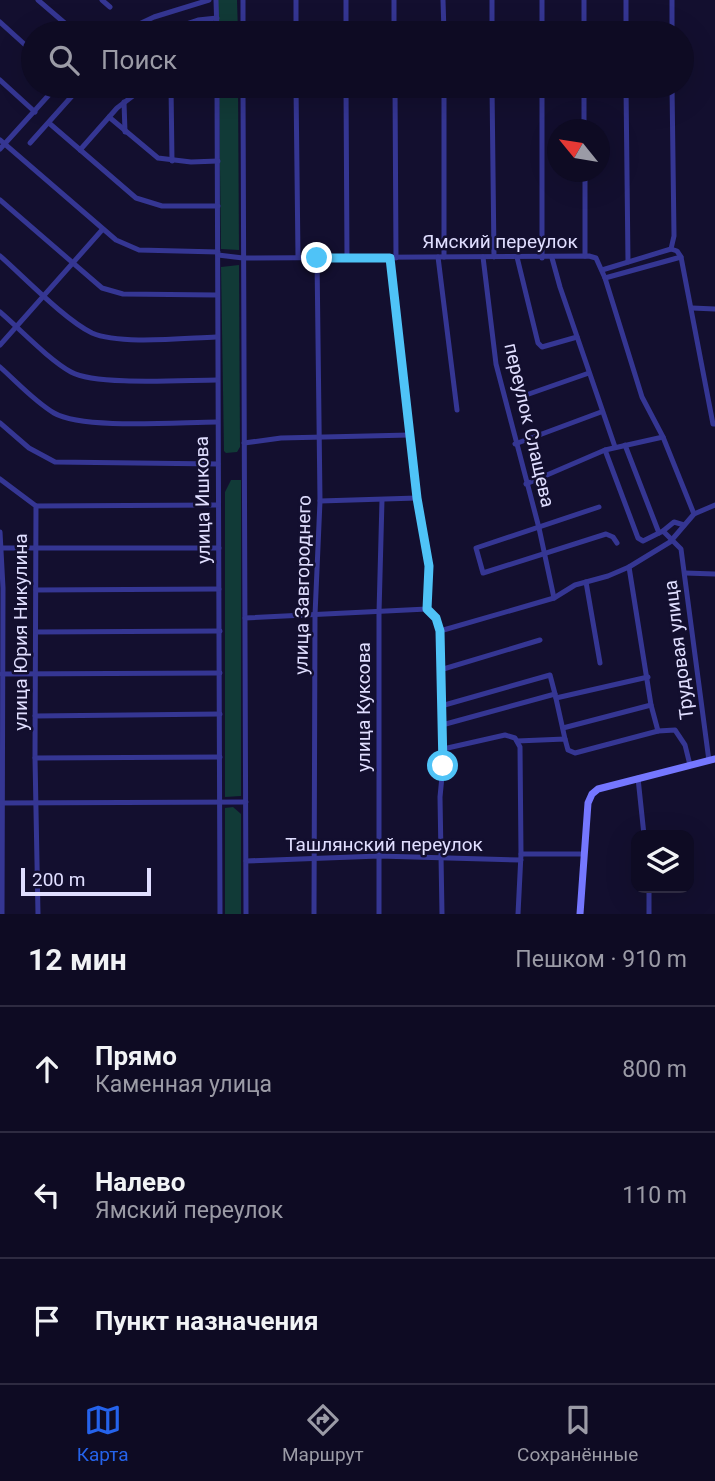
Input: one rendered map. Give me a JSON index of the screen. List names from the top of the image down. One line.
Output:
{"streets":{"street":["Ямский переулок","переулок Слащева","улица Ишкова","улица Завгороднего","улица Юрия Никулина","Трудовая улица","улица Куксова","Ташлянский переулок"]},"crossings":[["Ямский переулок","переулок Слащева"],["Ямский переулок","улица Ишкова"],["Ямский переулок","улица Завгороднего"],["улица Завгороднего","Ташлянский переулок"],["улица Куксова","Ташлянский переулок"]],"scale_bar":"200 m","north":"top left","page":{"search":"Поиск","scale":"200 m","heading":["12 мин","Пешком · 910 m"],"list":[["Прямо","Каменная улица","800 m"],["Налево","Ямский переулок","110 m"],"Пункт назначения"],"nav":["Карта","Маршрут","Сохранённые"]}}
